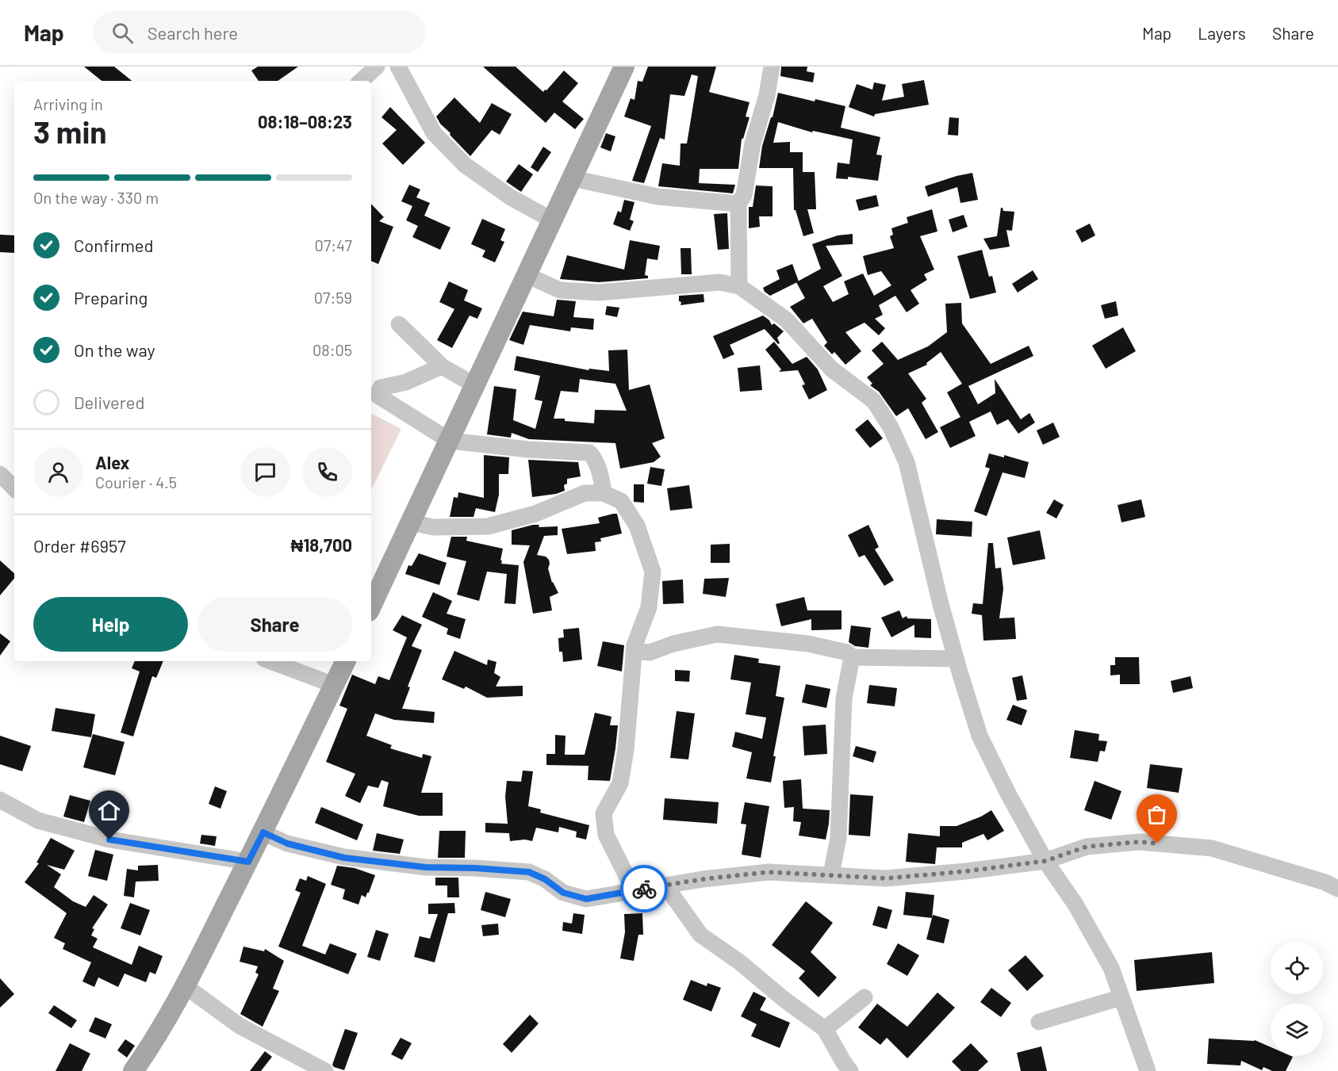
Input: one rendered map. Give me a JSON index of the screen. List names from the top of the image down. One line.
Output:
{"page":{"header":"Map","search":"Search here","nav":["Map","Layers","Share"],"heading":["3 min","Arriving in","08:18–08:23"],"panel":["Alex","Courier · 4.5","Order #6957","₦18,700"],"bar":"On the way · 330 m","list":[["Confirmed","07:47"],["Preparing","07:59"],["On the way","08:05"],"Delivered"],"buttons":["Help","Share"]}}
